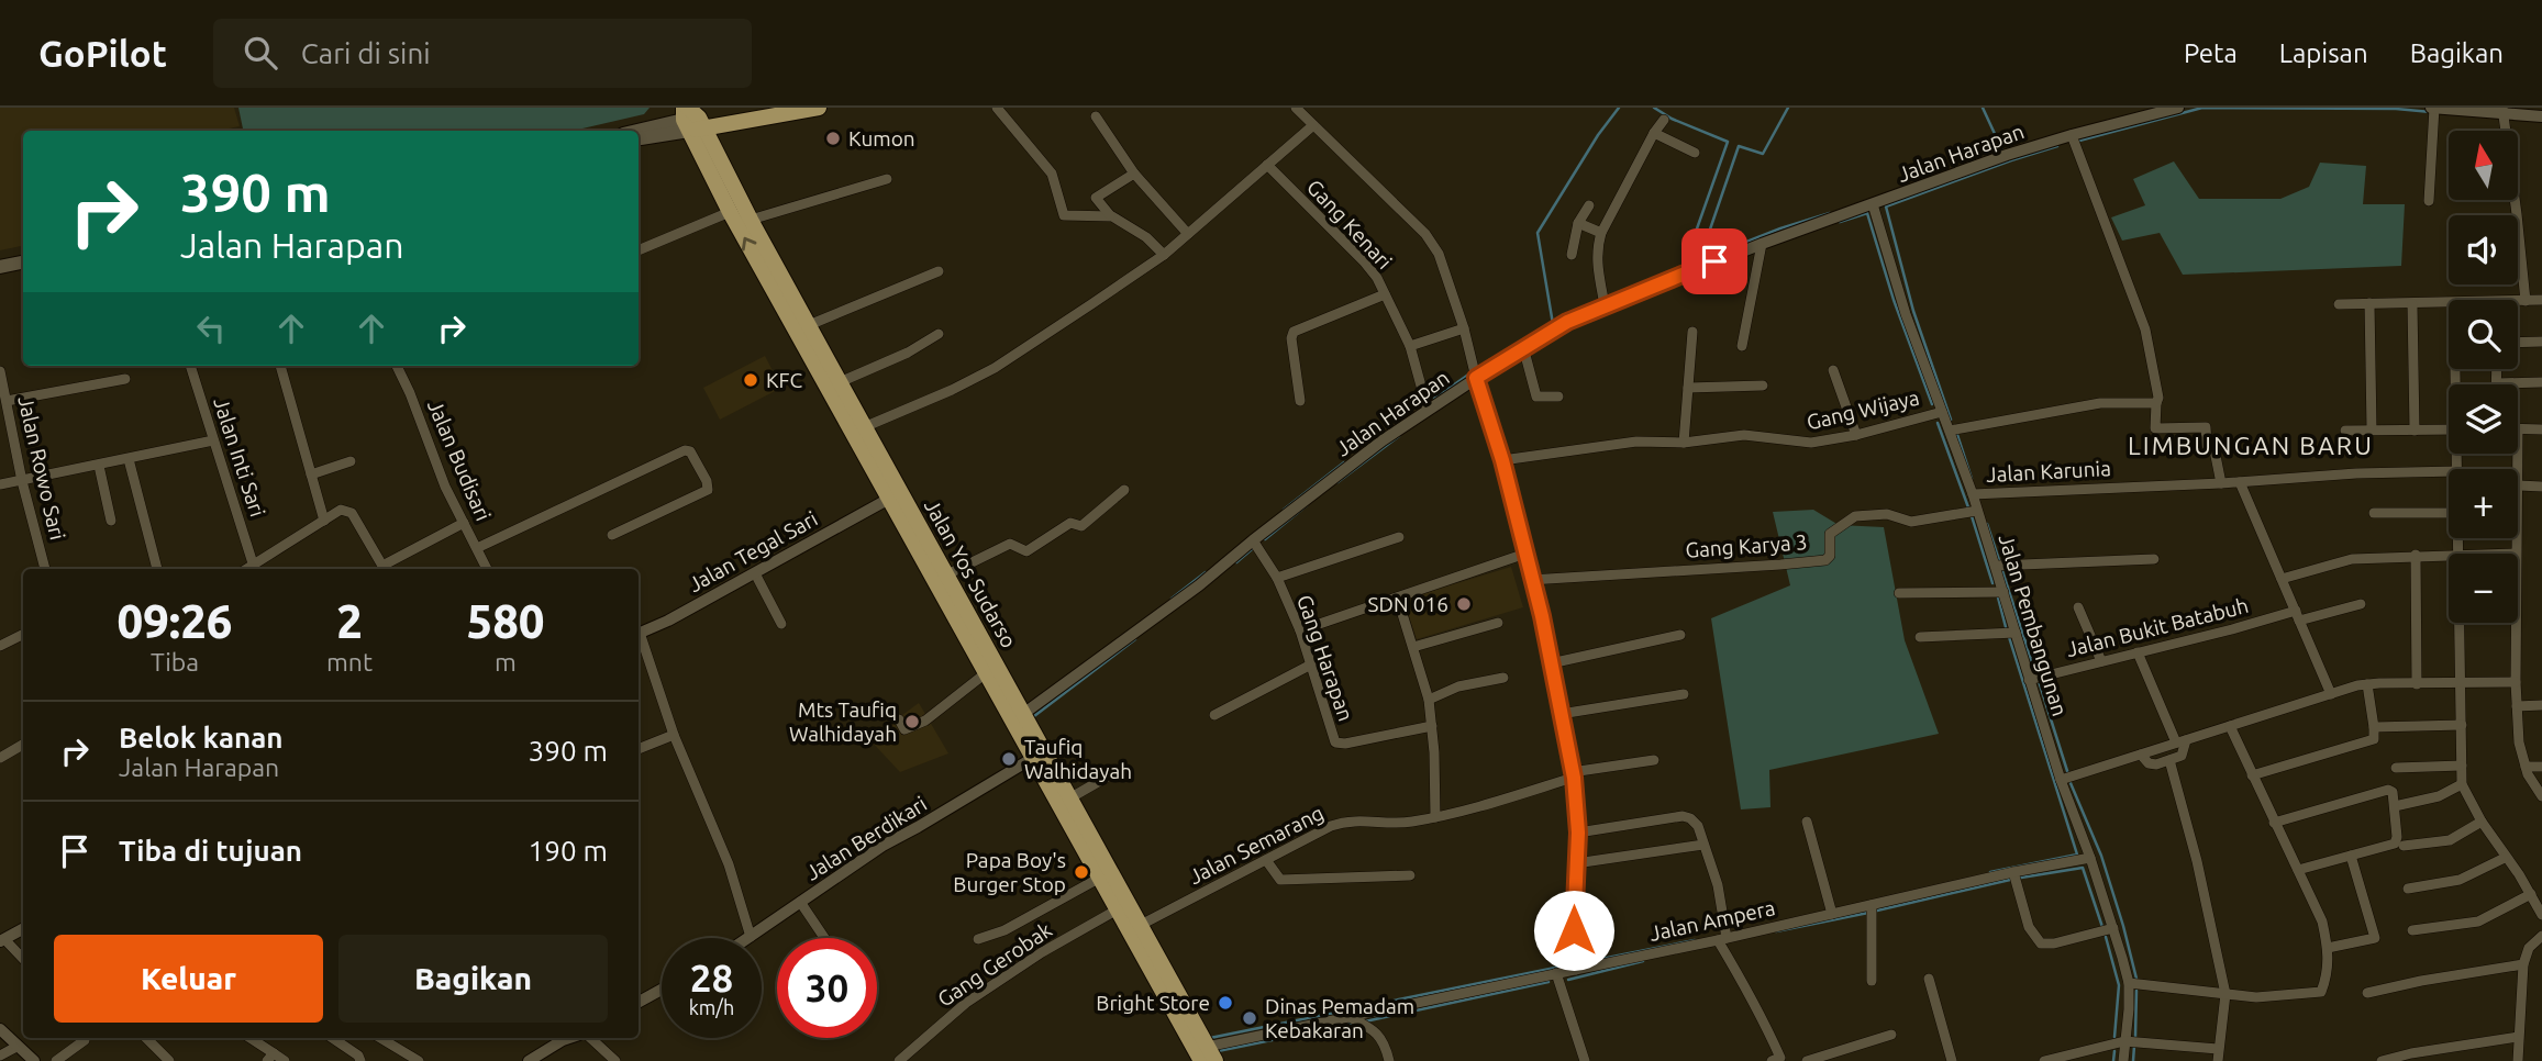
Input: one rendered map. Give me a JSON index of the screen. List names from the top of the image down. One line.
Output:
{"streets":{"main road":["Jalan Yos Sudarso"],"street":["Jalan Harapan","Gang Kenari","Gang Wijaya","Jalan Inti Sari","Jalan Budisari","Jalan Rowo Sari","Jalan Karunia","Gang Karya 3","Jalan Tegal Sari","Jalan Pembangunan","Jalan Bukit Batabuh","Gang Harapan","Jalan Berdikari","Jalan Semarang","Jalan Ampera","Gang Gerobak"]},"crossings":[["Jalan Harapan","Gang Kenari"],["Jalan Harapan","Jalan Yos Sudarso"],["Jalan Harapan","Jalan Pembangunan"],["Jalan Harapan","Gang Harapan"],["Gang Wijaya","Jalan Pembangunan"],["Jalan Karunia","Jalan Pembangunan"],["Gang Karya 3","Jalan Pembangunan"],["Jalan Tegal Sari","Jalan Yos Sudarso"],["Jalan Yos Sudarso","Jalan Berdikari"],["Jalan Yos Sudarso","Jalan Semarang"],["Jalan Yos Sudarso","Jalan Ampera"],["Jalan Yos Sudarso","Gang Gerobak"],["Jalan Pembangunan","Jalan Bukit Batabuh"],["Jalan Pembangunan","Jalan Ampera"]],"districts":["LIMBUNGAN BARU"],"places":["Kumon","KFC","SDN 016","Mts Taufiq Walhidayah","Taufiq Walhidayah","Papa Boy's Burger Stop","Bright Store","Dinas Pemadam Kebakaran"],"north":"top","page":{"header":"GoPilot","search":"Cari di sini","nav":["Peta","Lapisan","Bagikan"],"map_buttons":["+","−"],"turn":["390 m","Jalan Harapan"],"eta":["09:26","Tiba","2","mnt","580","m"],"list":[{"name":"Belok kanan","note":"Jalan Harapan","value":"390 m"},{"name":"Tiba di tujuan","value":"190 m"}],"buttons":["Keluar","Bagikan"],"speed":"28 km/h","limit":"30"}}
